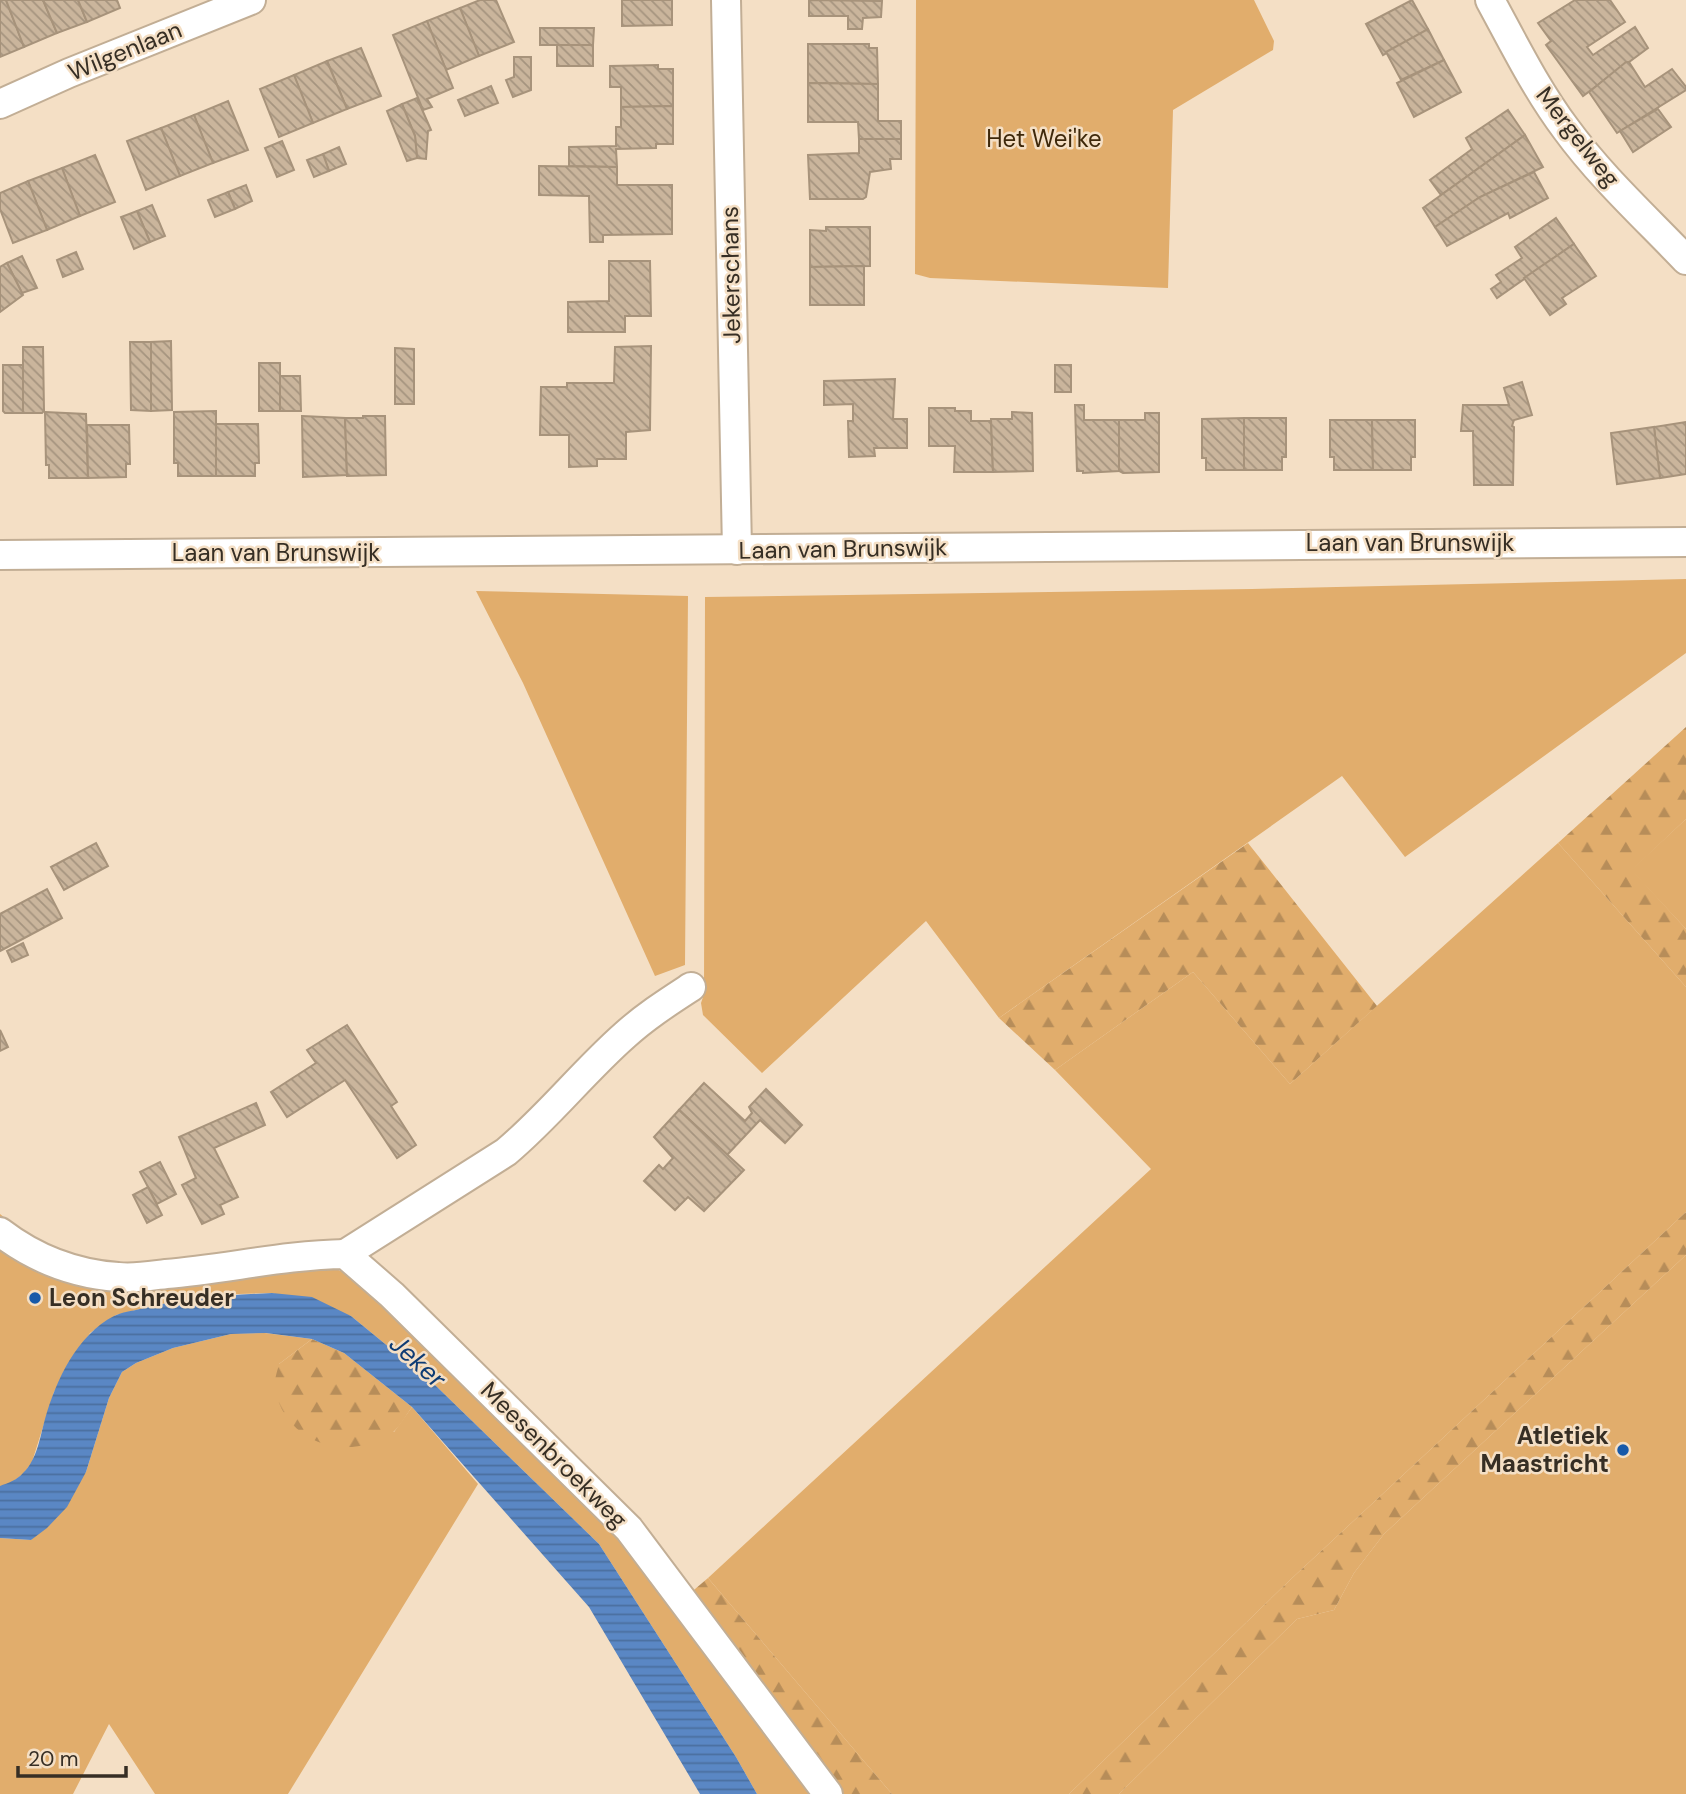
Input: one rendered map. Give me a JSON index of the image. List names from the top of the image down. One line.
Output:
{"streets":{"street":["Wilgenlaan","Mergelweg","Jekerschans","Laan van Brunswijk","Meesenbroekweg"]},"crossings":[["Jekerschans","Laan van Brunswijk"]],"water":["Jeker"],"parks":["Het Wei'ke"],"places":["Leon Schreuder","Atletiek Maastricht"],"scale_bar":"20 m"}
